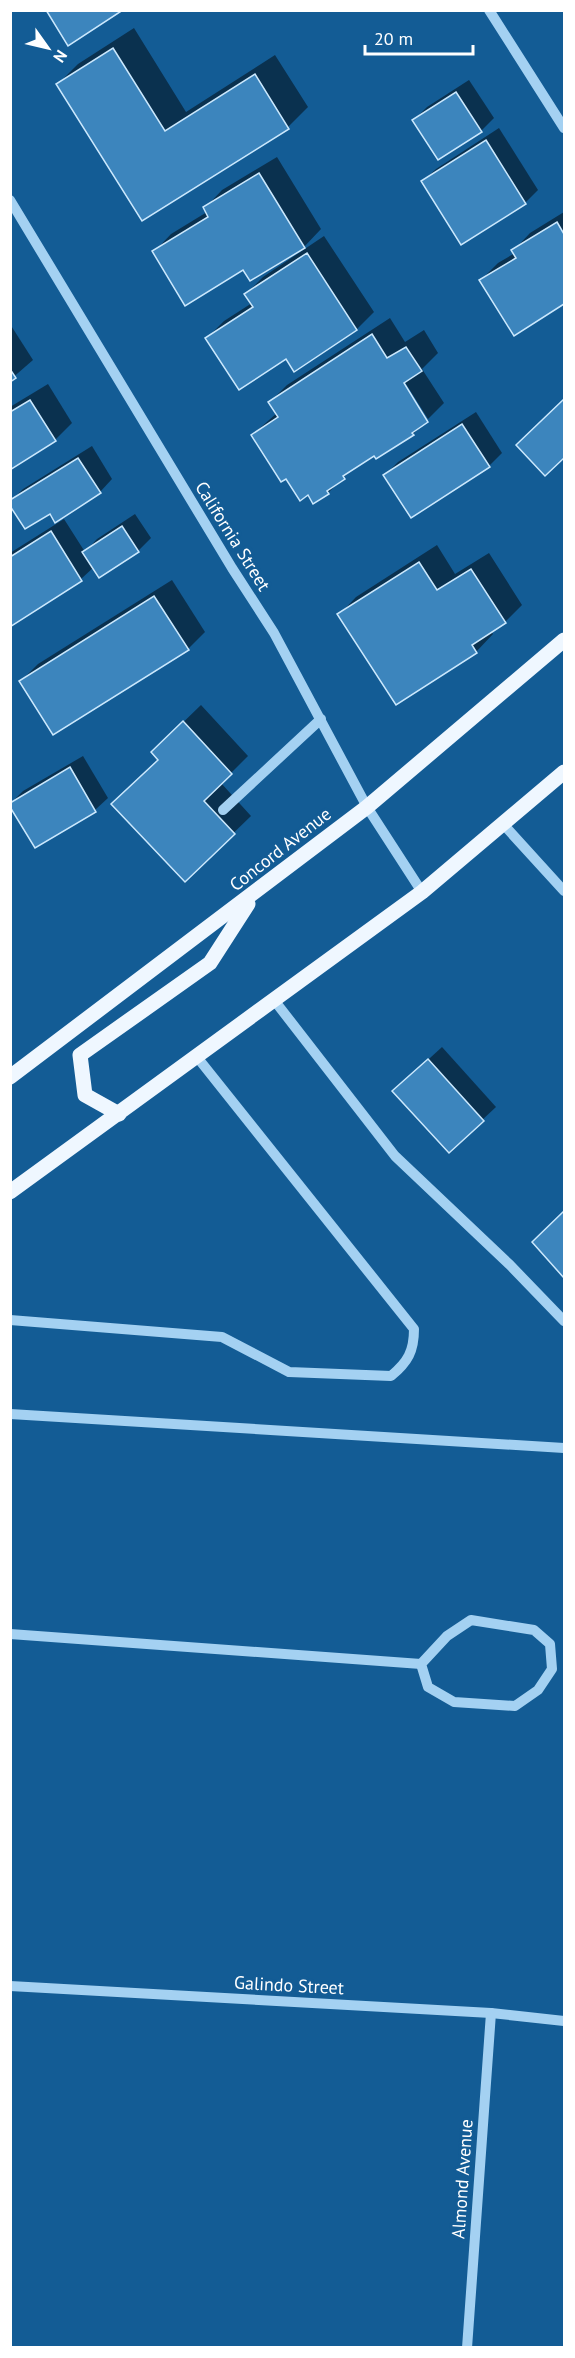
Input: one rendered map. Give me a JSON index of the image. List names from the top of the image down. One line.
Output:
{"streets":{"main road":["Concord Avenue"],"street":["California Street","Galindo Street","Almond Avenue"]},"crossings":[["California Street","Concord Avenue"],["Galindo Street","Almond Avenue"]],"scale_bar":"20 m","north":"bottom right"}
